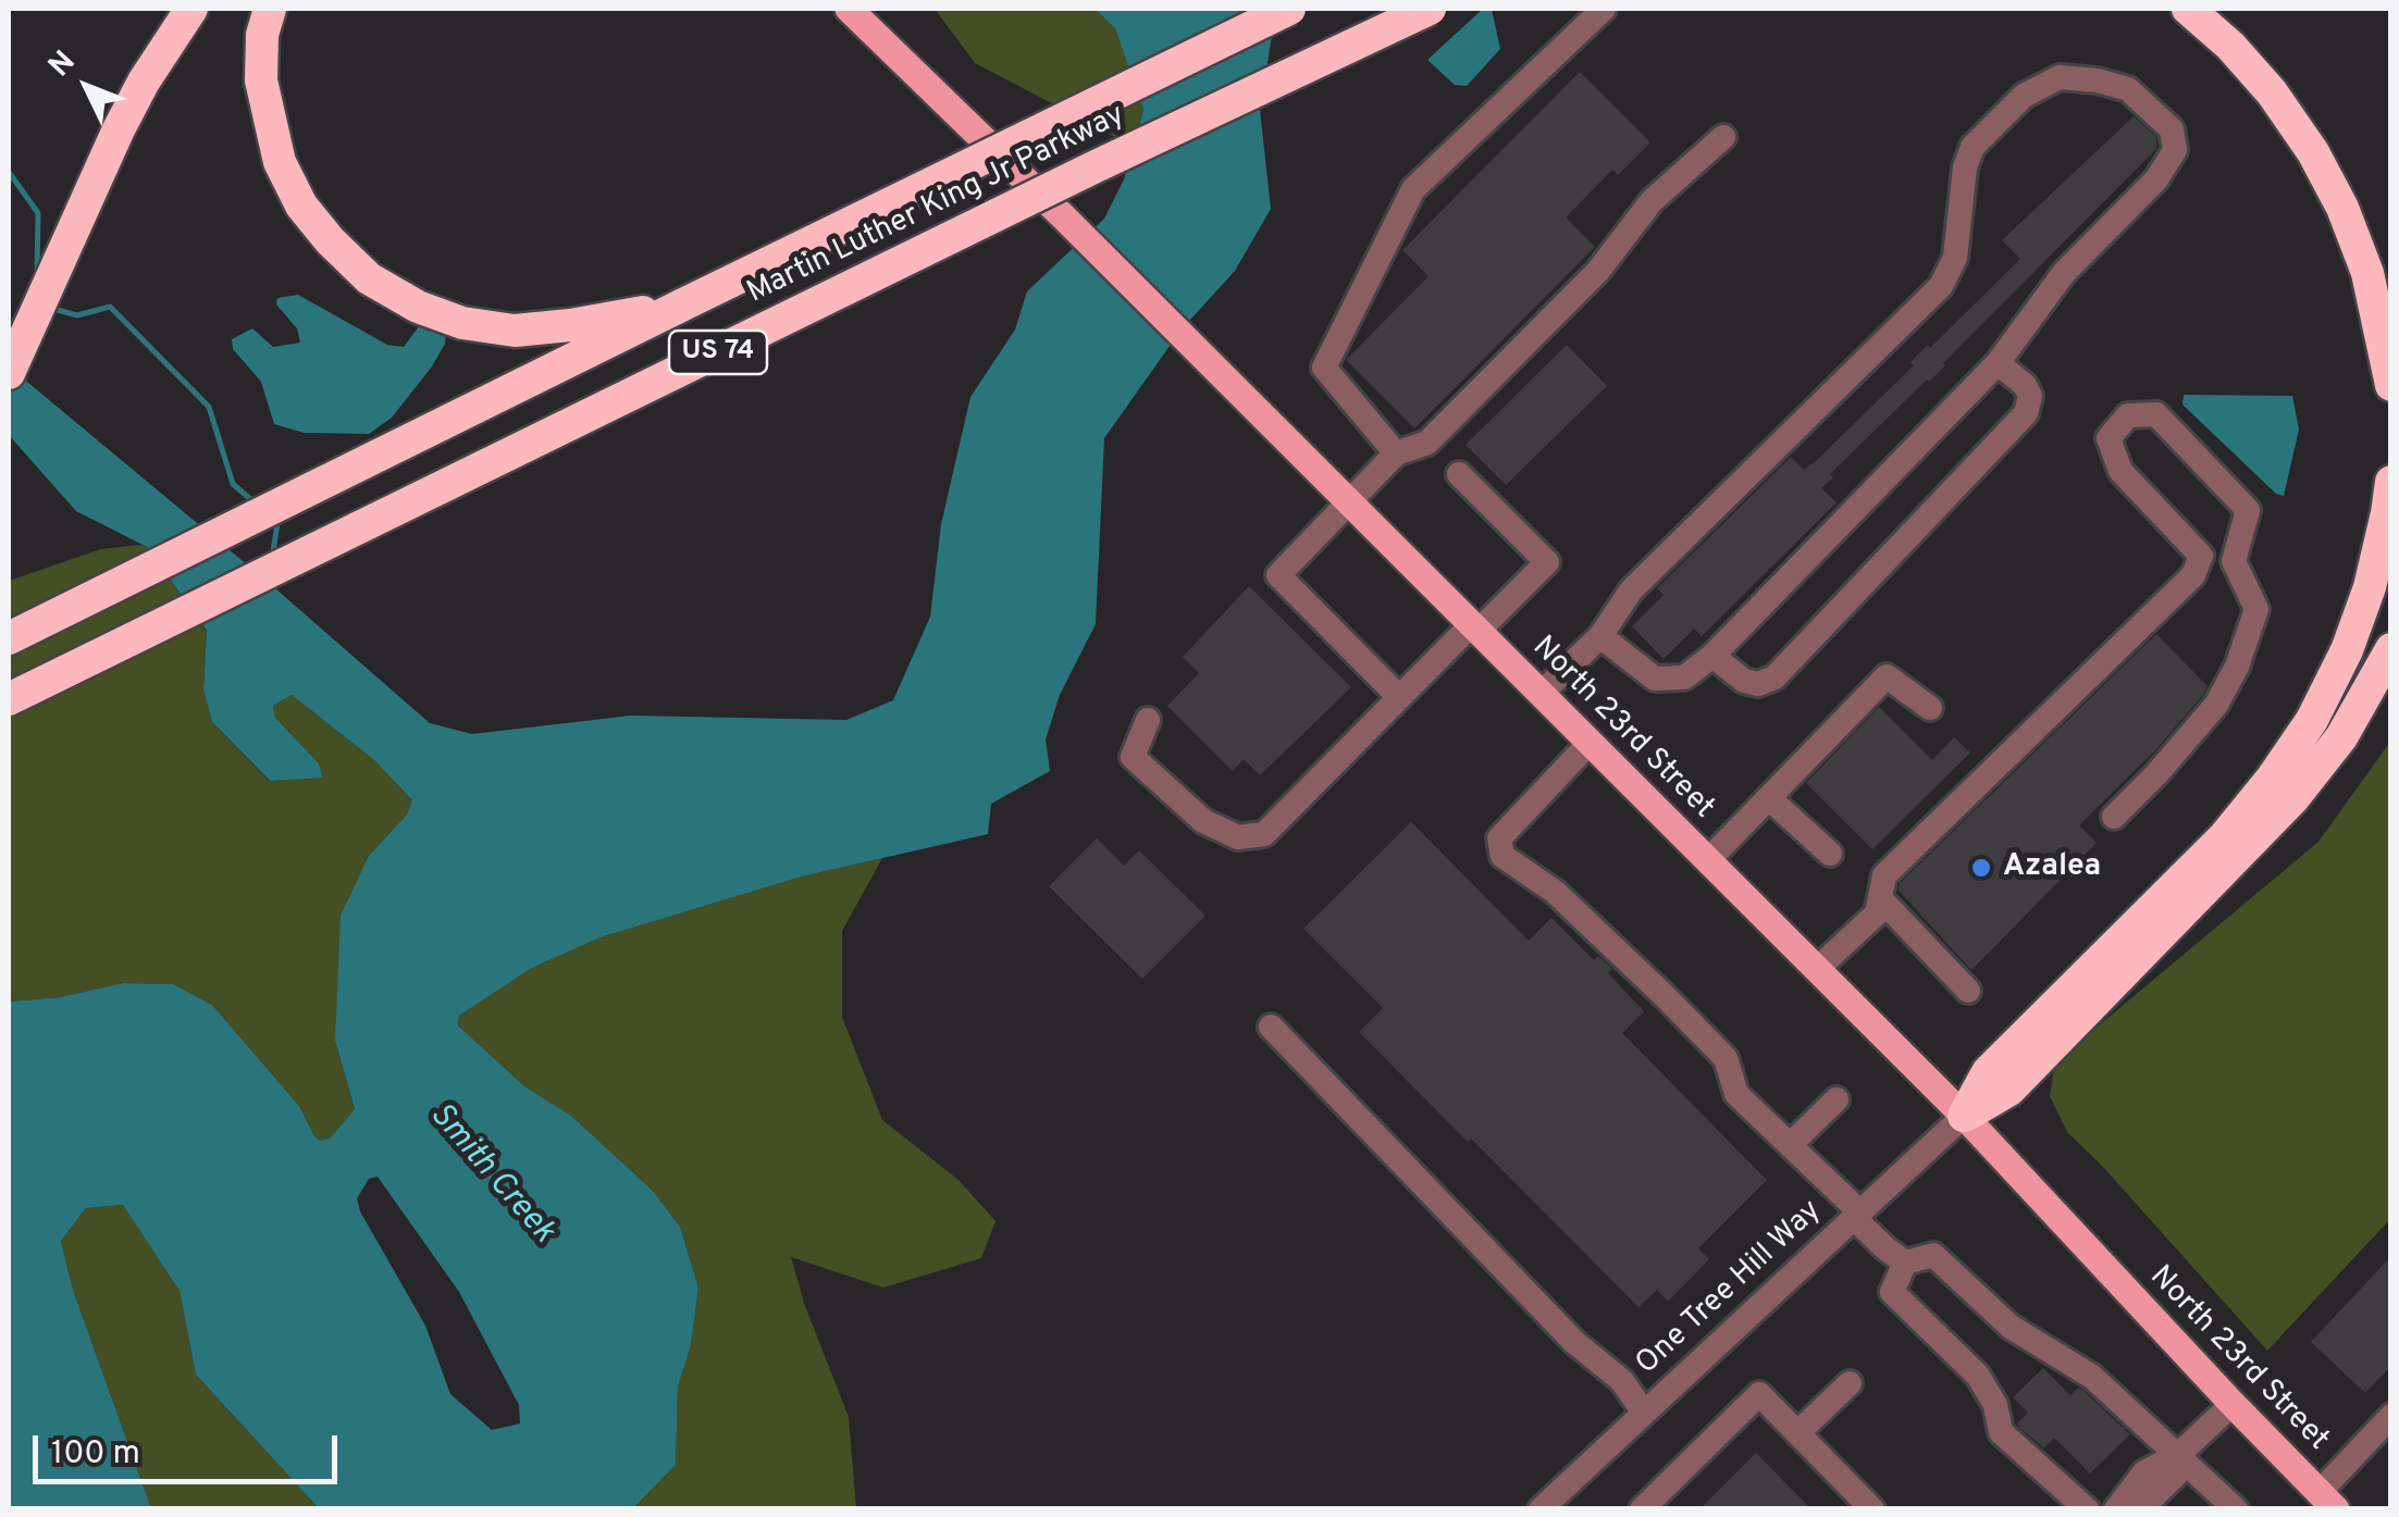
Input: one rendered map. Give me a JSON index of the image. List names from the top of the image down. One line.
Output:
{"streets":{"highway":["Martin Luther King Jr Parkway","US 74"],"main road":["North 23rd Street"],"street":["One Tree Hill Way"]},"crossings":[["North 23rd Street","One Tree Hill Way"]],"water":["Smith Creek"],"places":["Azalea"],"scale_bar":"100 m","north":"top left"}
